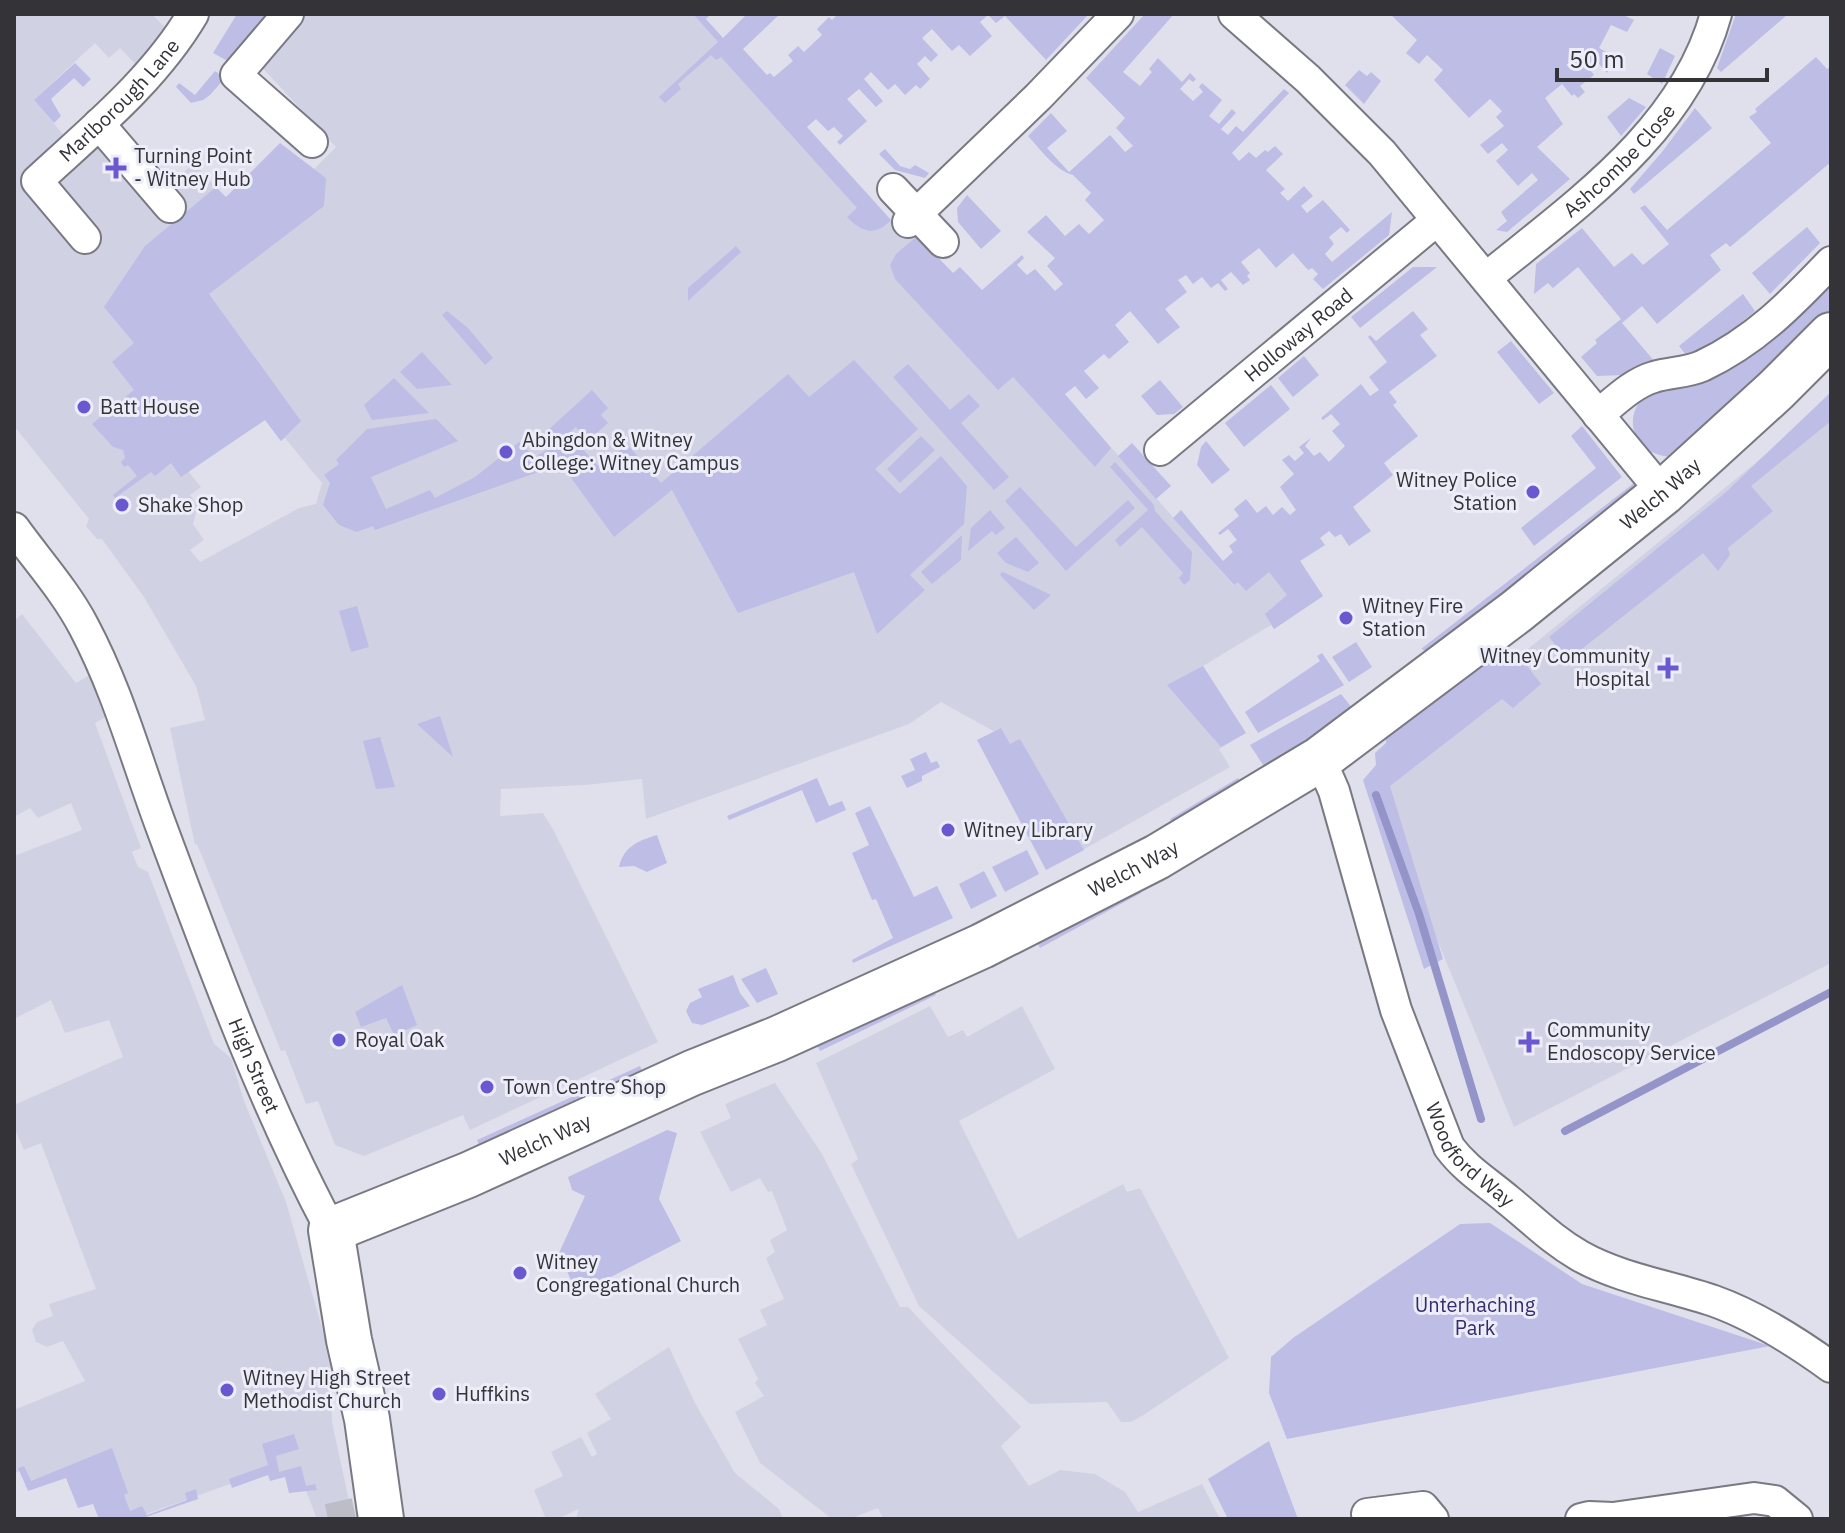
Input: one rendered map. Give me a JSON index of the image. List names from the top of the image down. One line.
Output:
{"streets":{"street":["Marlborough Lane","Ashcombe Close","Holloway Road","Welch Way","High Street","Woodford Way"]},"crossings":[["Welch Way","High Street"],["Welch Way","Woodford Way"]],"parks":["Unterhaching Park"],"places":{"health":["Turning Point - Witney Hub","Witney Community Hospital","Community Endoscopy Service"],"other":["Batt House","Abingdon & Witney College: Witney Campus","Witney Police Station","Shake Shop","Witney Fire Station","Witney Library","Royal Oak","Town Centre Shop","Witney Congregational Church","Witney High Street Methodist Church","Huffkins"]},"scale_bar":"50 m"}
